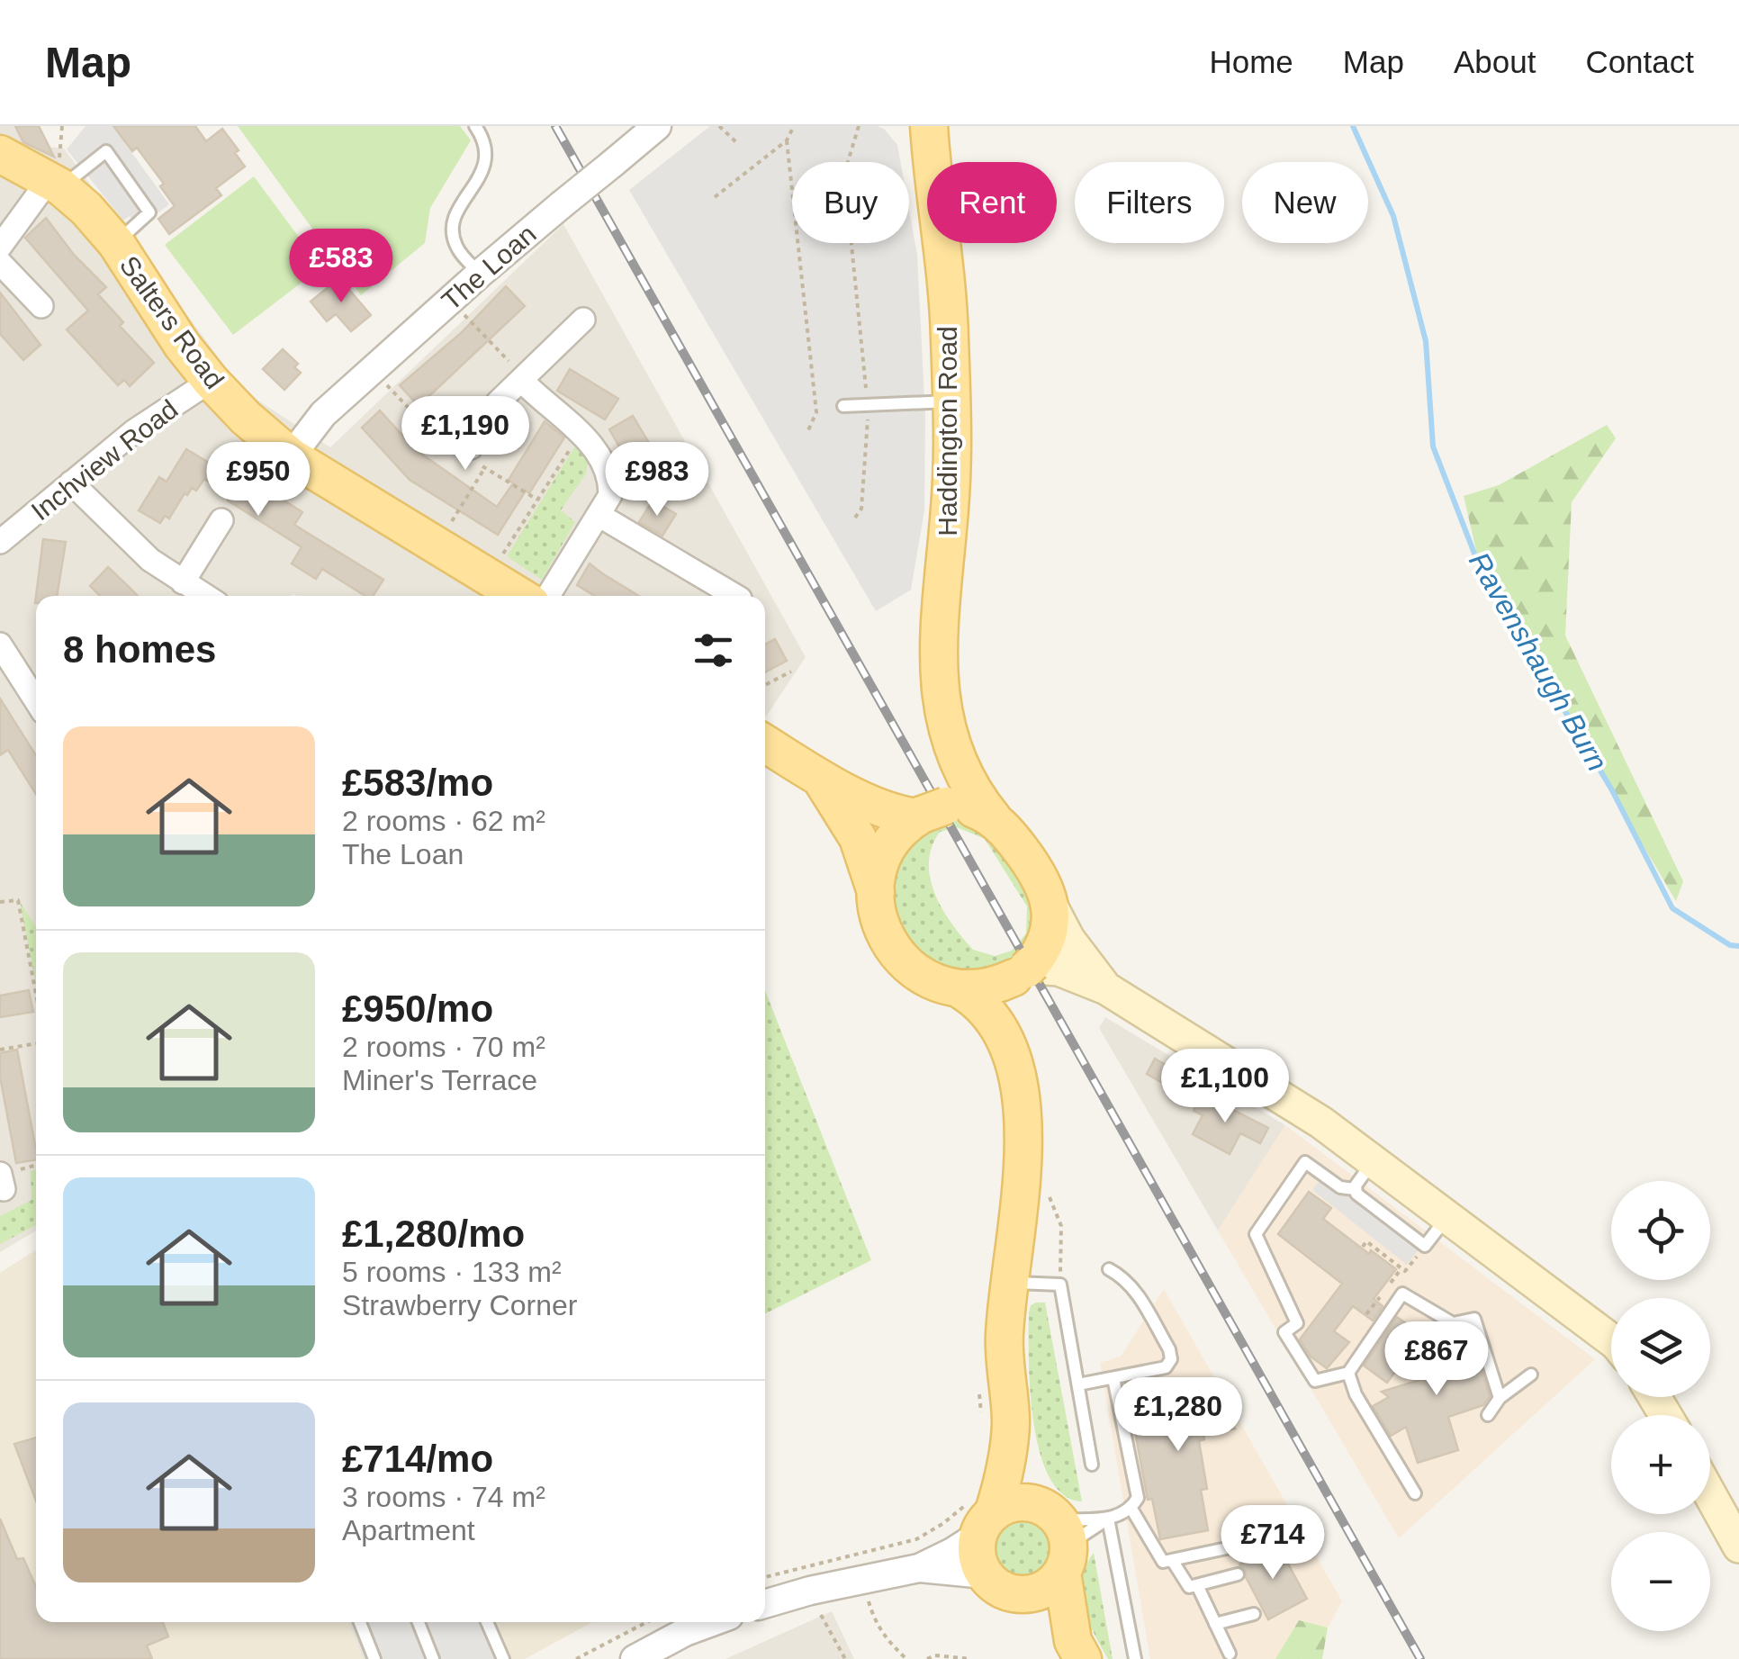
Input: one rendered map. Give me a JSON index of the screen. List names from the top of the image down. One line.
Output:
{"streets":{"main road":["Salters Road","Haddington Road"],"street":["The Loan","Inchview Road"]},"crossings":[["The Loan","Salters Road"],["Salters Road","Inchview Road"]],"water":["Ravenshaugh Burn"],"page":{"header":"Map","nav":["Home","Map","About","Contact"],"chip":["Buy","Rent","Filters","New"],"price":["£583","£1,190","£950","£983","£1,100","£867","£1,280","£714"],"heading":"8 homes","list":[{"name":"£583/mo","note":"2 rooms · 62 m² · The Loan"},{"name":"£950/mo","note":"2 rooms · 70 m² · Miner's Terrace"},{"name":"£1,280/mo","note":"5 rooms · 133 m² · Strawberry Corner"},{"name":"£714/mo","note":"3 rooms · 74 m² · Apartment"}],"map_buttons":["+","−"]}}
